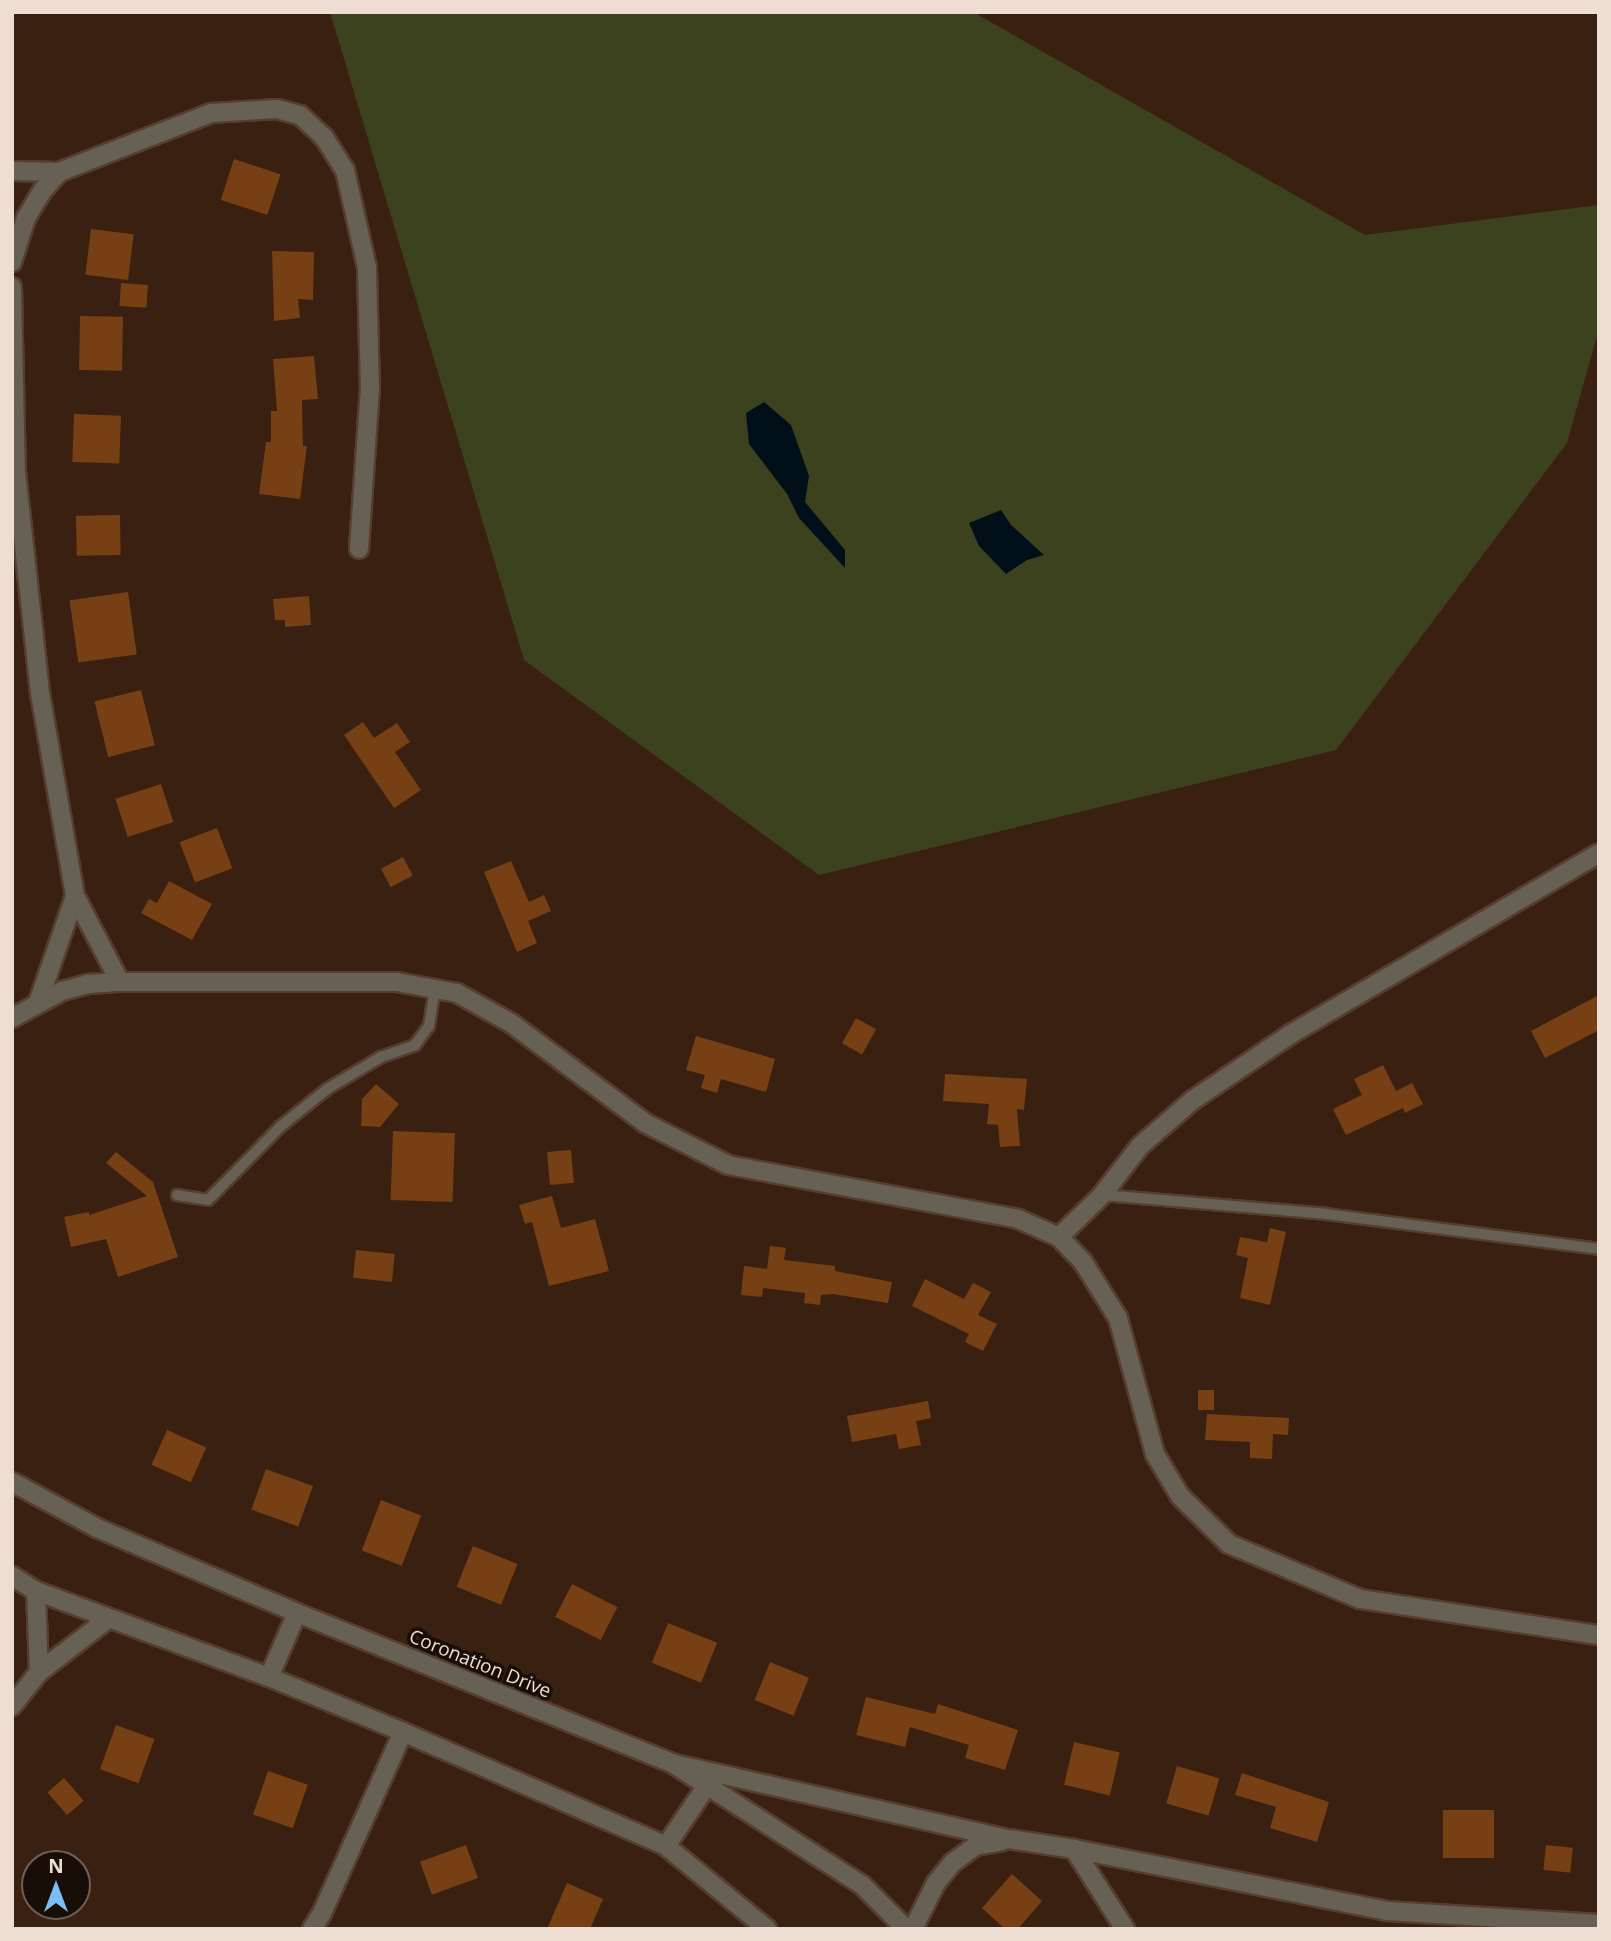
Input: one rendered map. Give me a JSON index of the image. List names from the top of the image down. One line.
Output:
{"streets":{"street":["Coronation Drive"]},"north":"top"}
